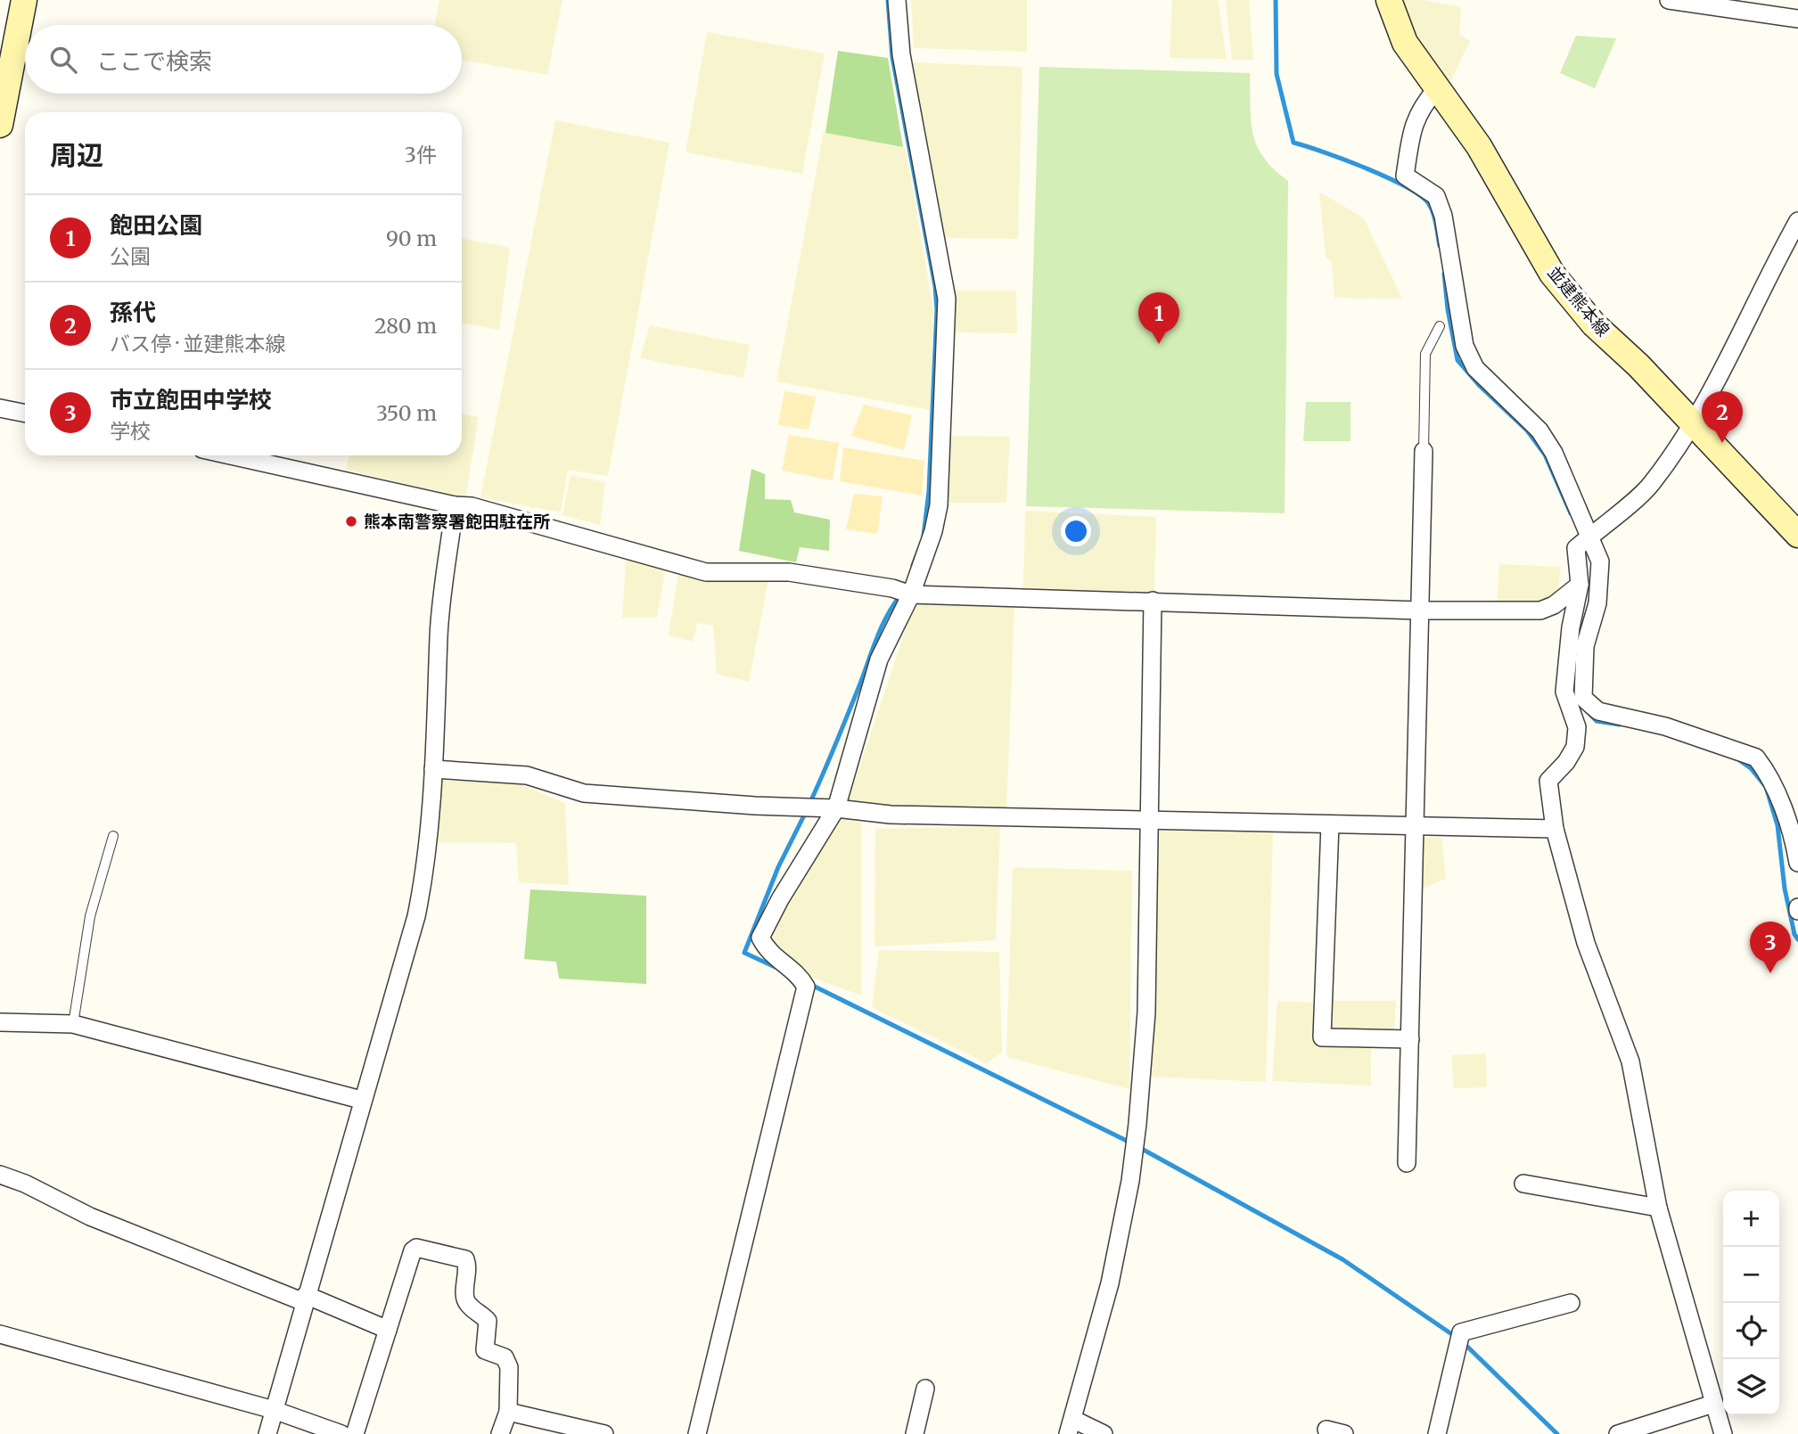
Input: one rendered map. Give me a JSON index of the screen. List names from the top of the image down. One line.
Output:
{"streets":{"main road":["並建熊本線"]},"places":["熊本南警察署飽田駐在所"],"page":{"search":"ここで検索","heading":["周辺","3件"],"list":[{"mark":"1","name":"飽田公園","note":"公園","value":"90 m"},{"mark":"2","name":"孫代","note":"バス停 · 並建熊本線","value":"280 m"},{"mark":"3","name":"市立飽田中学校","note":"学校","value":"350 m"}],"pins":["1","2","3"],"map_buttons":["+","−"]}}
